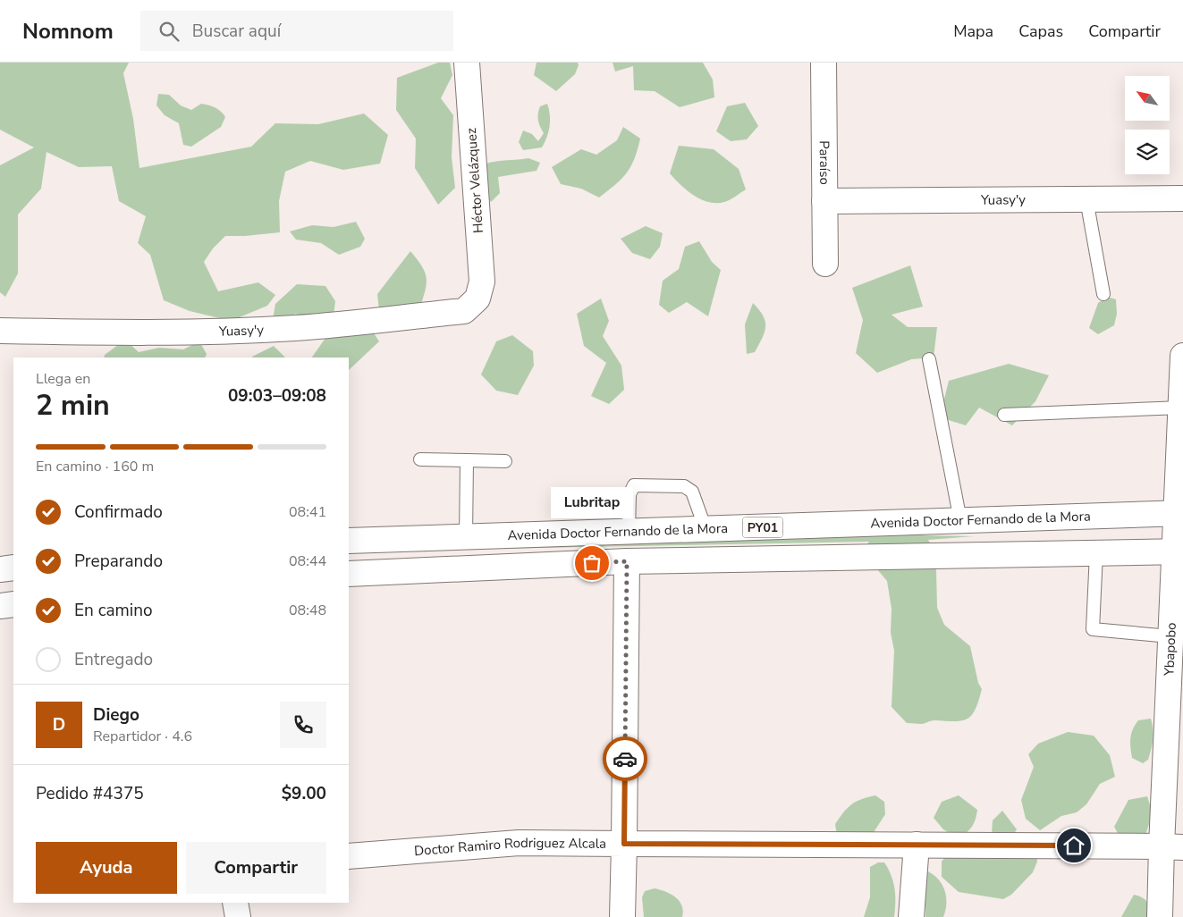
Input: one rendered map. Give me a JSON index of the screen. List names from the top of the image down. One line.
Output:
{"streets":{"main road":["Paraíso","Héctor Velázquez","Yuasy'y","Avenida Doctor Fernando de la Mora","PY01","Ybapobo","Doctor Ramiro Rodriguez Alcala"]},"crossings":[["Paraíso","Yuasy'y"],["Héctor Velázquez","Yuasy'y"],["Avenida Doctor Fernando de la Mora","Ybapobo"],["Ybapobo","Doctor Ramiro Rodriguez Alcala"]],"places":["Lubritap"],"north":"top left","page":{"header":"Nomnom","search":"Buscar aquí","nav":["Mapa","Capas","Compartir"],"heading":["2 min","Llega en","09:03–09:08"],"panel":["Diego","Repartidor · 4.6","Pedido #4375","$9.00"],"bar":"En camino · 160 m","bubble":"Lubritap","list":[["Confirmado","08:41"],["Preparando","08:44"],["En camino","08:48"],"Entregado"],"round":"D","buttons":["Ayuda","Compartir"]}}
